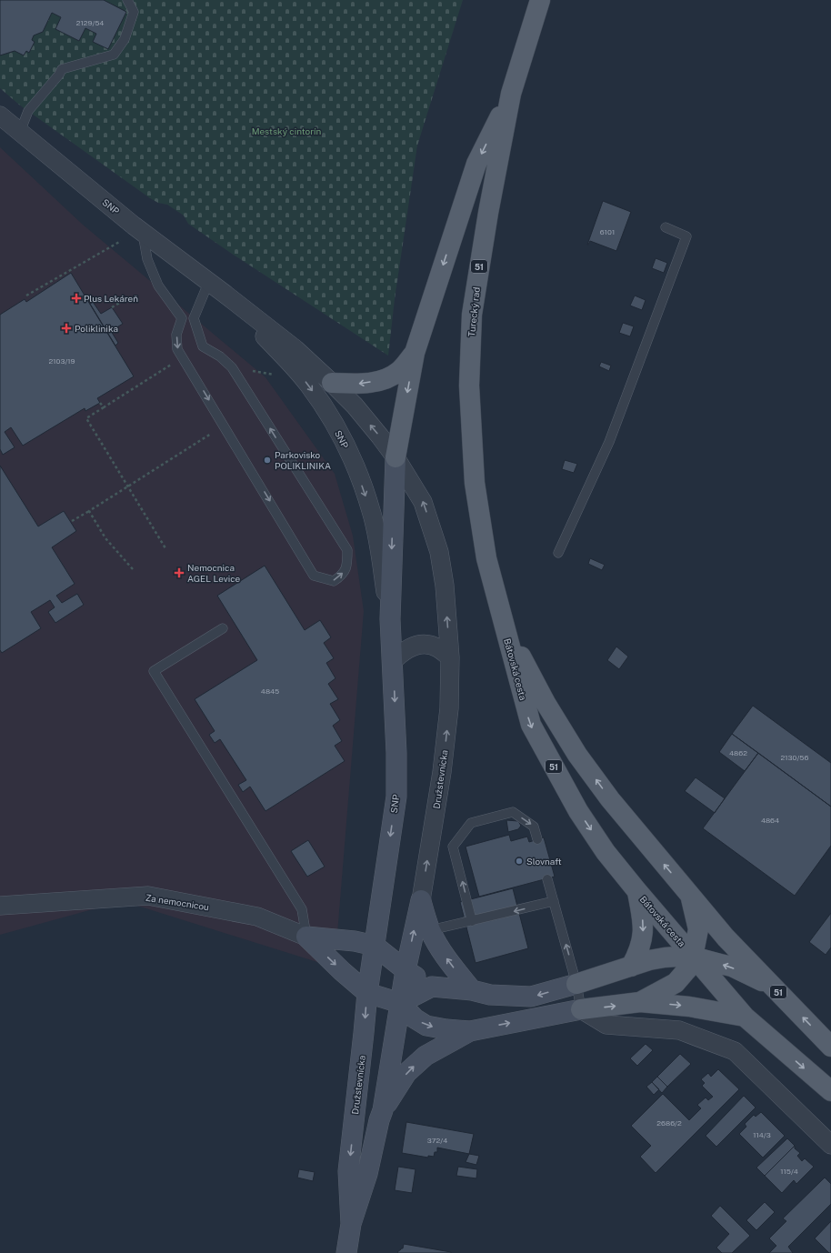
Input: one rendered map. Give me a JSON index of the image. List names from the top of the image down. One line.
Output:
{"streets":{"main road":["SNP","51","Turecký rad","Bátovská cesta","Družstevnícka"],"street":["Za nemocnicou"]},"crossings":[["SNP","Družstevnícka"],["Turecký rad","Bátovská cesta"]],"parks":["Mestský cintorín"],"places":{"health":["Plus Lekáreň","Poliklinika","Nemocnica AGEL Levice"],"other":["Parkovisko POLIKLINIKA","Slovnaft"]},"house_numbers":["2129/54","6101","2103/19","4845","4862","2130/56","4864","2686/2","114/3","372/4","115/4"]}
